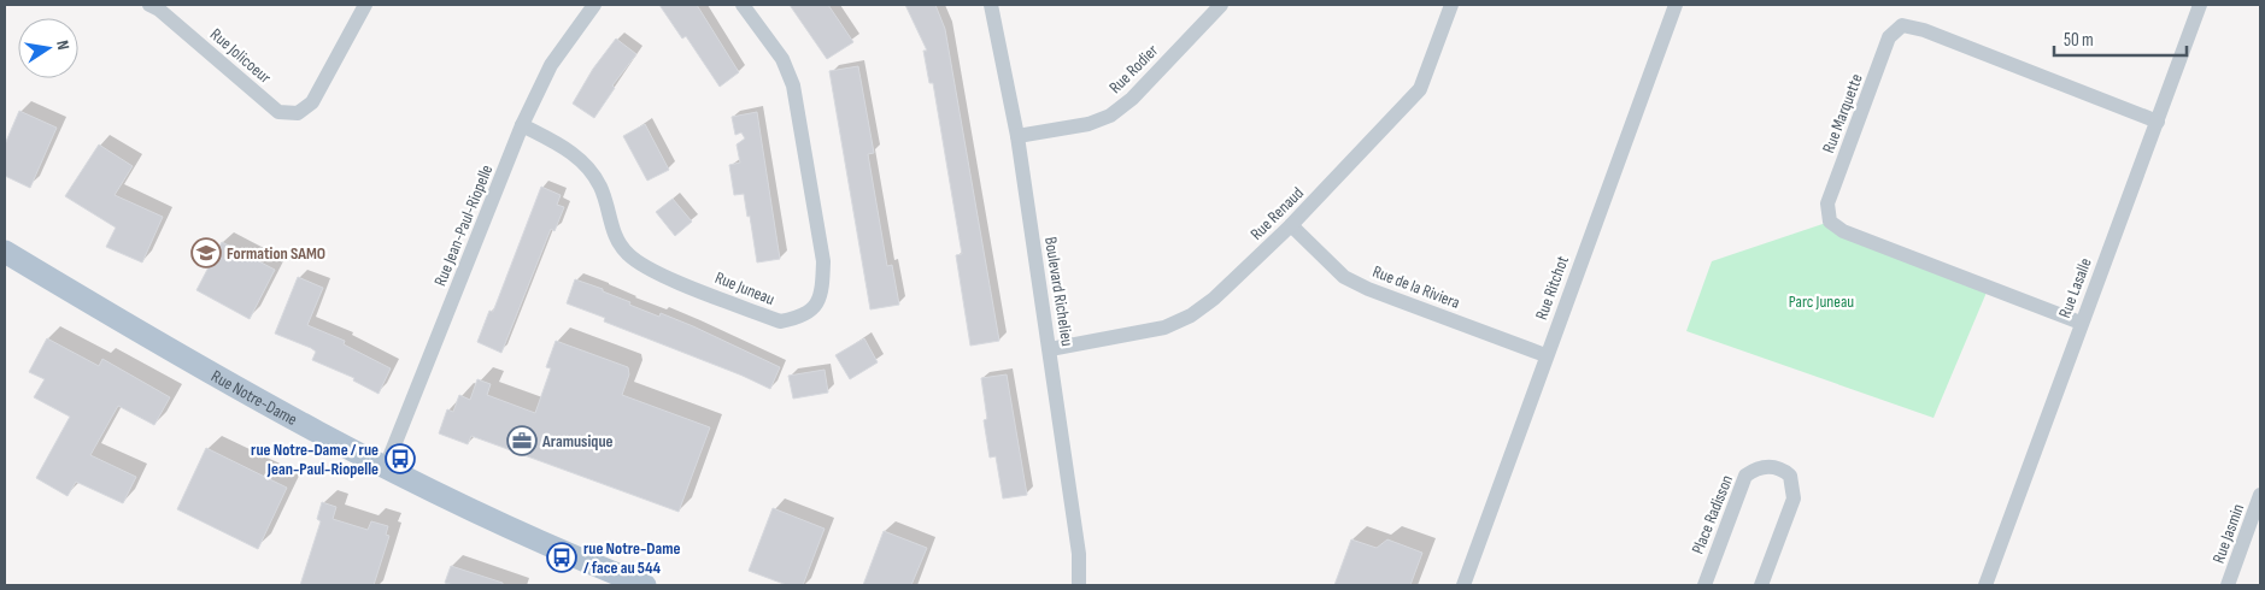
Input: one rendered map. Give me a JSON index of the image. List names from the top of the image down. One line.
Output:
{"streets":{"main road":["Rue Notre-Dame"],"street":["Rue Jolicoeur","Rue Rodier","Rue Marquette","Rue Renaud","Rue Jean-Paul-Riopelle","Rue de la Riviera","Rue Juneau","Rue Ritchot","Rue Lasalle","Boulevard Richelieu","Place Radisson","Rue Jasmin"]},"crossings":[["Rue Rodier","Boulevard Richelieu"],["Rue Marquette","Rue Lasalle"],["Rue Renaud","Rue de la Riviera"],["Rue Renaud","Boulevard Richelieu"],["Rue Jean-Paul-Riopelle","Rue Juneau"],["Rue Jean-Paul-Riopelle","Rue Notre-Dame"],["Rue de la Riviera","Rue Ritchot"]],"parks":["Parc Juneau"],"places":{"school or university":["Formation SAMO"],"office":["Aramusique"],"bus stop":["rue Notre-Dame / rue Jean-Paul-Riopelle","rue Notre-Dame / face au 544"]},"scale_bar":"50 m","north":"right"}
